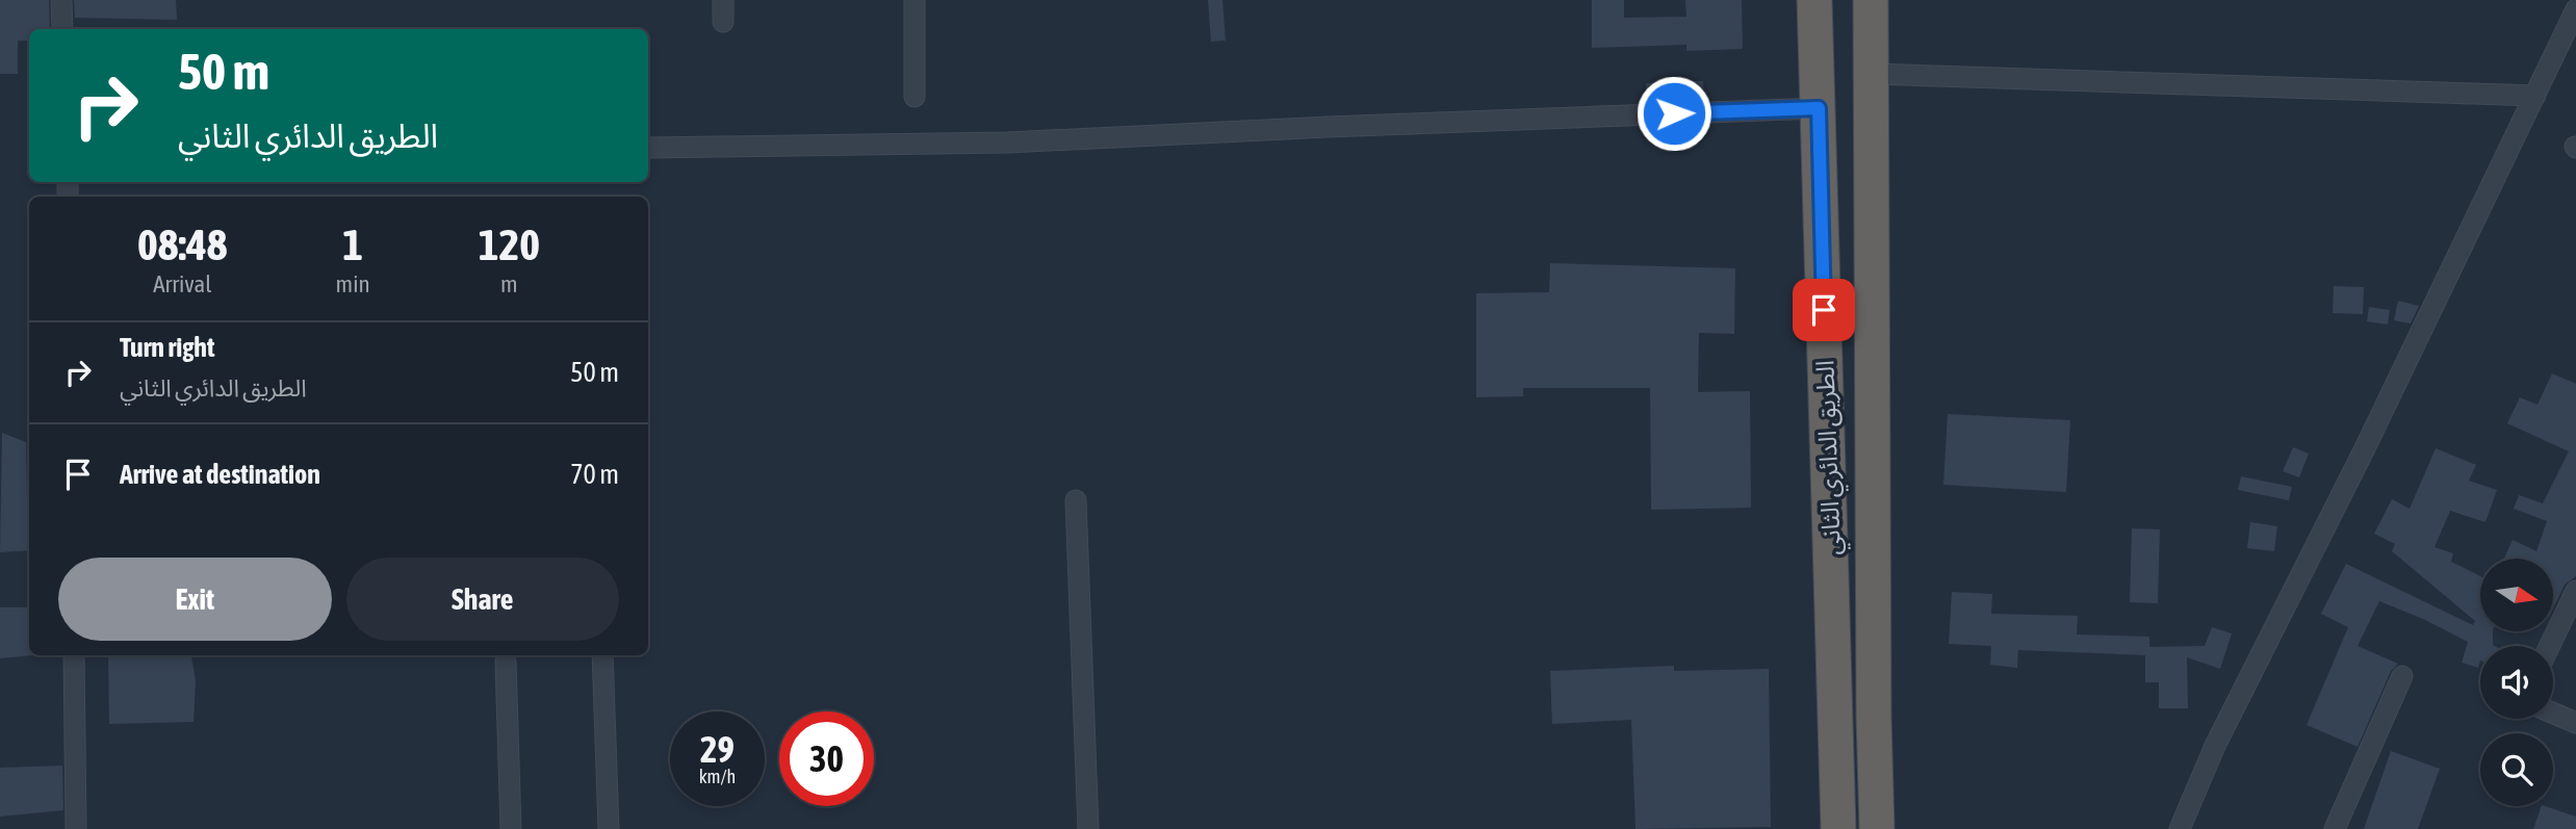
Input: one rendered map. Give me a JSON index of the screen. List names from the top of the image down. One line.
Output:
{"streets":{"highway":["الطريق الدائري الثاني"]},"north":"right","page":{"turn":["50 m","الطريق الدائري الثاني"],"eta":["08:48","Arrival","1","min","120","m"],"list":[{"name":"Turn right","note":"الطريق الدائري الثاني","value":"50 m"},{"name":"Arrive at destination","value":"70 m"}],"buttons":["Exit","Share"],"speed":"29 km/h","limit":"30"}}
